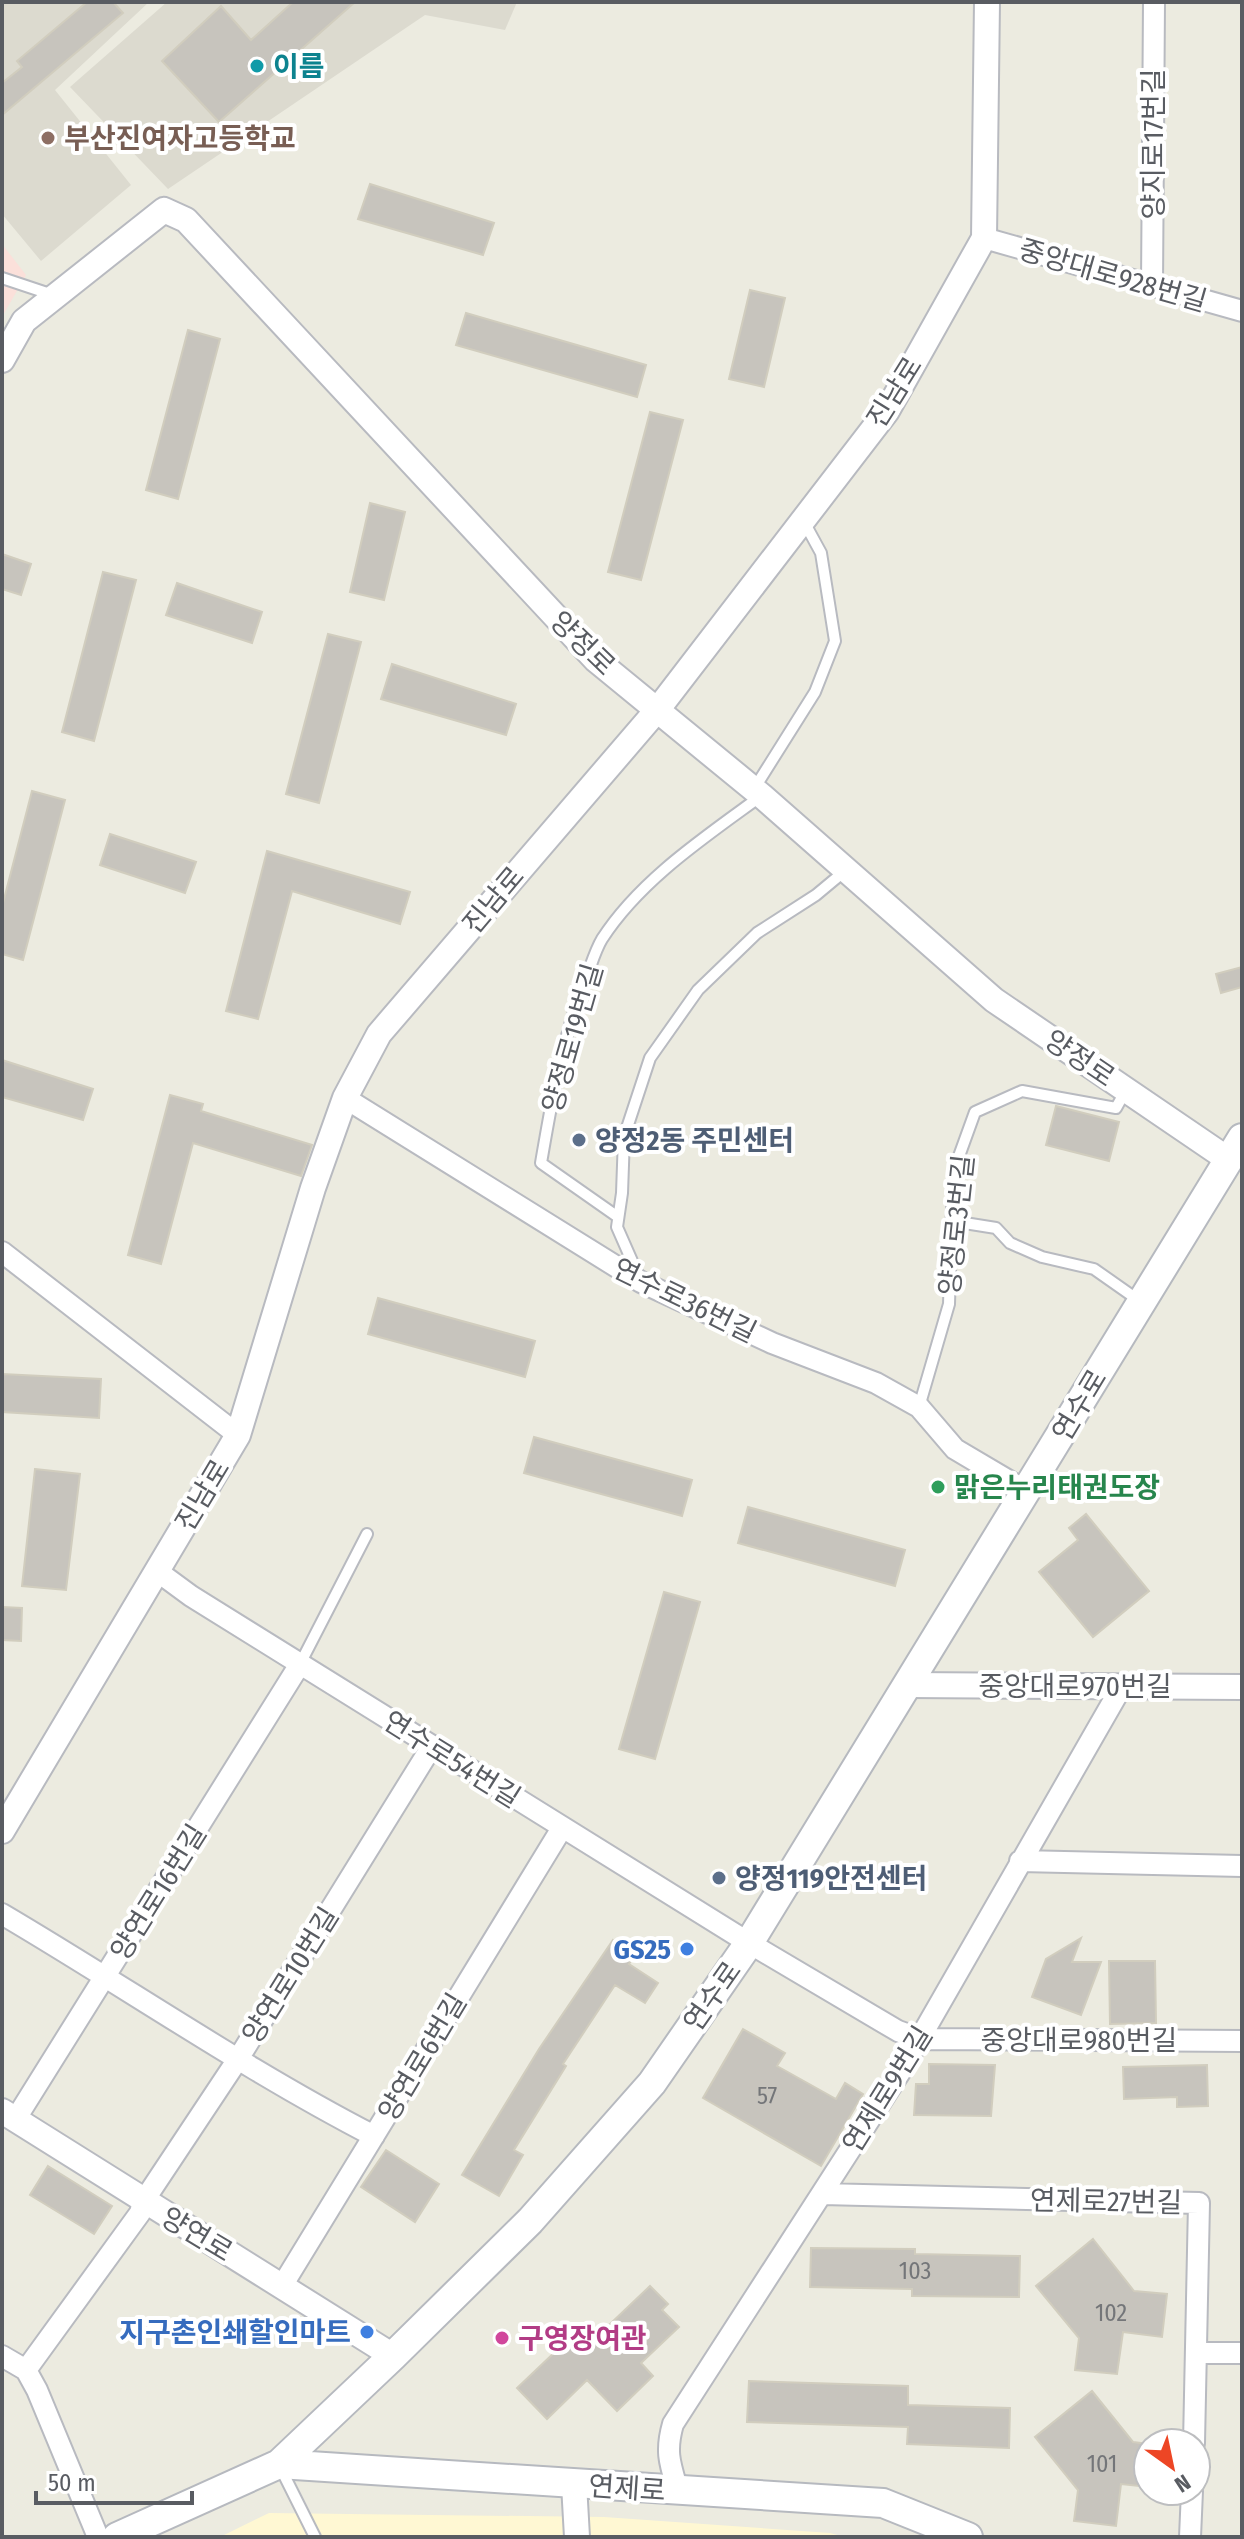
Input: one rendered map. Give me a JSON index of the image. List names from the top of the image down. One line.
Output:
{"streets":{"main road":["연수로","연제로"],"street":["양지로17번길","중앙대로928번길","진남로","양정로","연수로36번길","중앙대로970번길","연수로54번길","양연로16번길","양연로10번길","중앙대로980번길","양연로6번길","연제로9번길","연제로27번길","양연로"],"lane":["양정로19번길","양정로3번길"]},"crossings":[["양지로17번길","중앙대로928번길"],["중앙대로928번길","진남로"],["진남로","양정로"],["진남로","연수로36번길"],["진남로","연수로54번길"],["양정로","양정로19번길"],["양정로","양정로3번길"],["양정로","연수로"],["양정로3번길","연수로36번길"],["연수로36번길","연수로"],["연수로","중앙대로970번길"],["연수로","연수로54번길"],["연수로","중앙대로980번길"],["연수로","양연로"],["연수로","연제로"],["중앙대로970번길","연제로9번길"],["연수로54번길","양연로16번길"],["연수로54번길","양연로10번길"],["연수로54번길","중앙대로980번길"],["연수로54번길","양연로6번길"],["양연로16번길","양연로"],["양연로10번길","양연로"],["중앙대로980번길","연제로9번길"],["양연로6번길","양연로"],["연제로9번길","연제로27번길"],["연제로9번길","연제로"]],"places":["이름","부산진여자고등학교","양정2동 주민센터","맑은누리태권도장","양정119안전센터","GS25","지구촌인쇄할인마트","구영장여관"],"house_numbers":["57","103","102","101"],"scale_bar":"50 m","north":"bottom right"}
